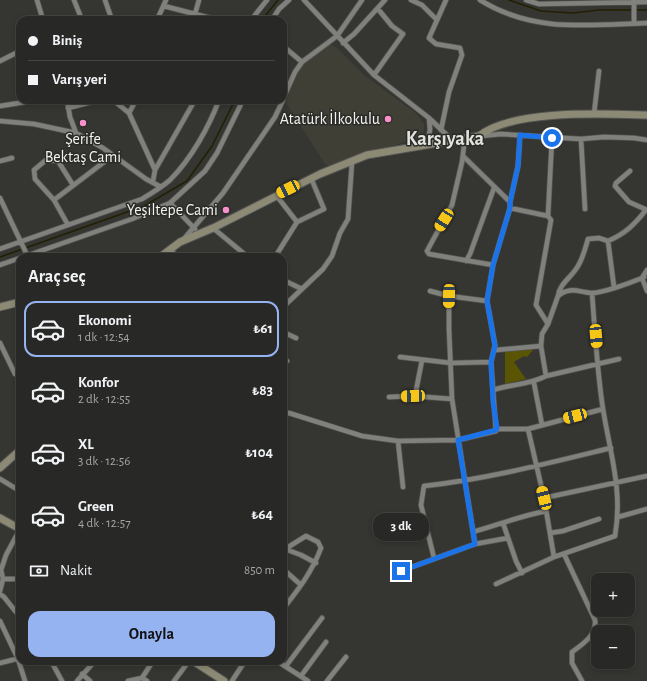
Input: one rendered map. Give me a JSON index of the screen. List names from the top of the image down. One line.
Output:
{"districts":["Karşıyaka"],"places":["Atatürk İlkokulu","Şerife Bektaş Cami","Yeşiltepe Cami"],"page":{"banner":["Biniş","Varış yeri"],"heading":"Araç seç","list":[{"name":"Ekonomi","note":"1 dk · 12:54","value":"₺61"},{"name":"Konfor","note":"2 dk · 12:55","value":"₺83"},{"name":"XL","note":"3 dk · 12:56","value":"₺104"},{"name":"Green","note":"4 dk · 12:57","value":"₺64"}],"bubble":"3 dk","pay":["Nakit","850 m"],"map_buttons":["+","−"],"buttons":"Onayla"}}
